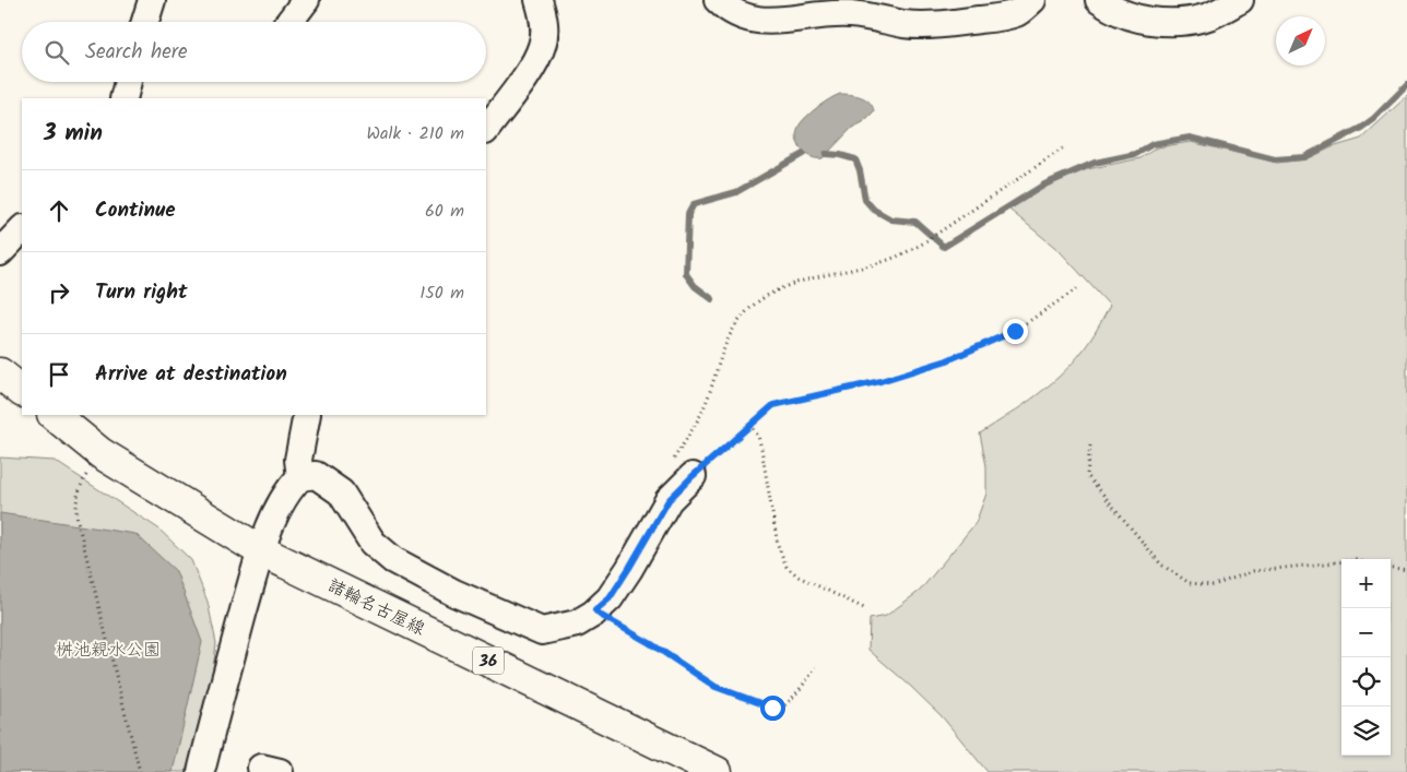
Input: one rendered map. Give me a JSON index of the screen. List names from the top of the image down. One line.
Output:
{"streets":{"main road":["諸輪名古屋線","36"]},"parks":["桝池親水公園"],"north":"top right","page":{"search":"Search here","heading":["3 min","Walk · 210 m"],"list":[["Continue","60 m"],["Turn right","150 m"],"Arrive at destination"],"map_buttons":["+","−"]}}
